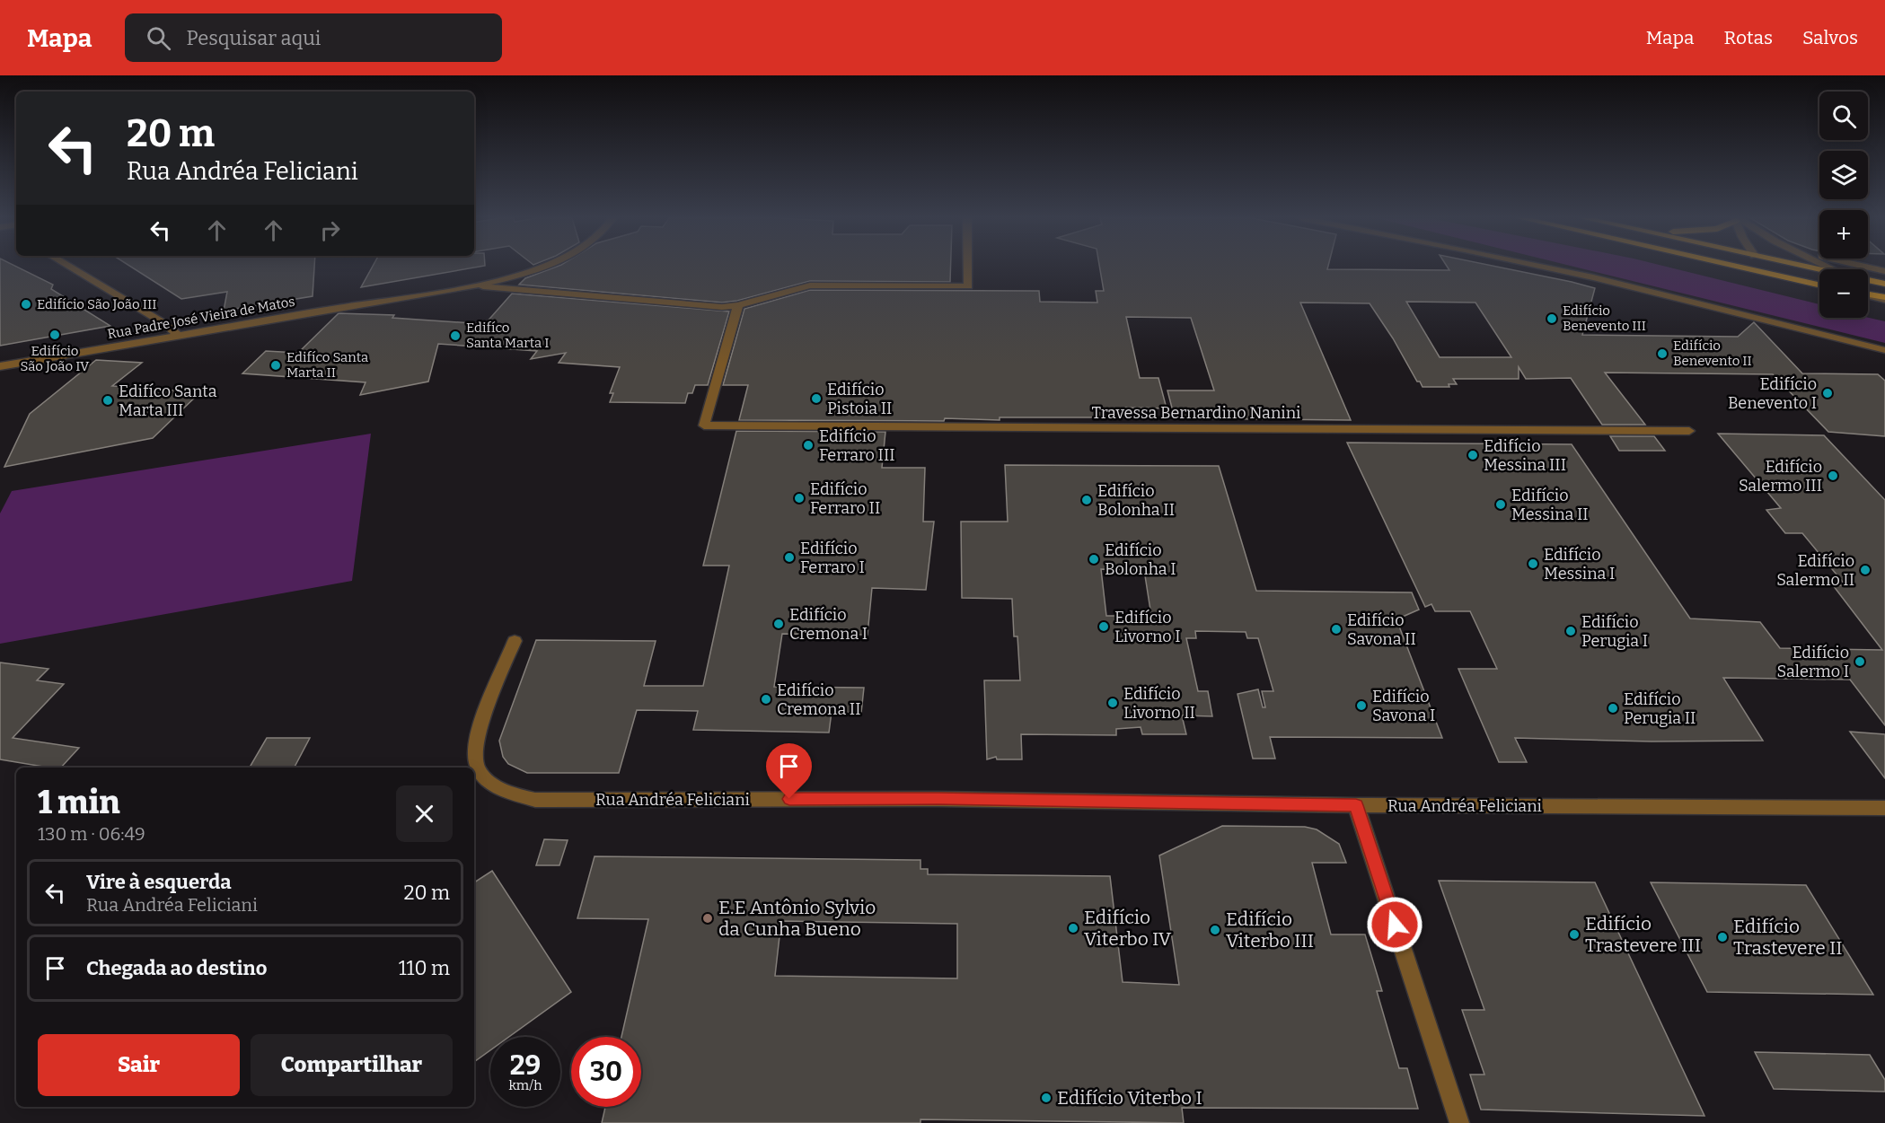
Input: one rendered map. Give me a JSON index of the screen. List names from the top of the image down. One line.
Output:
{"streets":{"street":["Rua Padre José Vieira de Matos","Travessa Bernardino Nanini","Rua Andréa Feliciani"]},"places":["Edifício São João III","Edifício Benevento III","Edifício São João IV","Edifíco Santa Marta I","Edifício Benevento II","Edifíco Santa Marta II","Edifício Benevento I","Edifício Pistoia II","Edifíco Santa Marta III","Edifício Ferraro III","Edifício Messina III","Edifício Salermo III","Edifício Ferraro II","Edifício Bolonha II","Edifício Messina II","Edifício Ferraro I","Edifício Bolonha I","Edifício Messina I","Edifício Salermo II","Edifício Cremona I","Edifício Livorno I","Edifício Savona II","Edifício Perugia I","Edifício Salermo I","Edifício Cremona II","Edifício Livorno II","Edifício Savona I","Edifício Perugia II","E.E Antônio Sylvio da Cunha Bueno","Edifício Viterbo IV","Edifício Viterbo III","Edifício Trastevere III","Edifício Trastevere II","Edifício Viterbo I"],"page":{"header":"Mapa","search":"Pesquisar aqui","nav":["Mapa","Rotas","Salvos"],"map_buttons":["+","−"],"turn":["20 m","Rua Andréa Feliciani"],"heading":["1 min","130 m · 06:49"],"list":[{"name":"Vire à esquerda","note":"Rua Andréa Feliciani","value":"20 m"},{"name":"Chegada ao destino","value":"110 m"}],"buttons":["Sair","Compartilhar"],"speed":"29 km/h","limit":"30"}}
